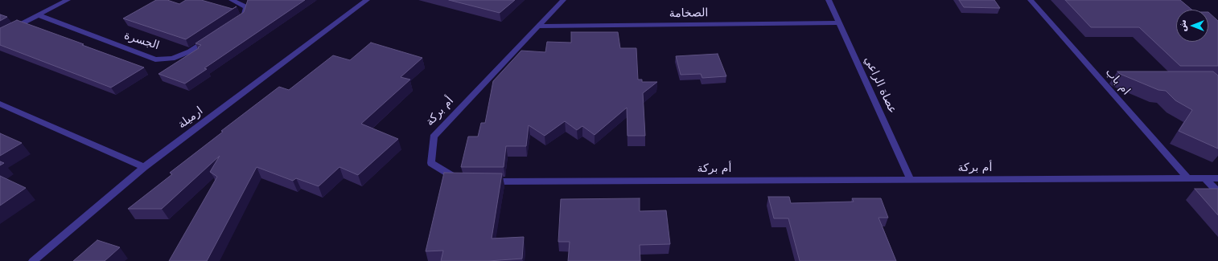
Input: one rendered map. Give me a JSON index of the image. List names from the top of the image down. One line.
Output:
{"streets":{"street":["الصخامة","الجسرة","ام باب","عصاة الراعي","أم بركة","ارميلة"]},"crossings":[["الصخامة","عصاة الراعي"],["الصخامة","أم بركة"],["ام باب","أم بركة"],["عصاة الراعي","أم بركة"]],"north":"left"}
